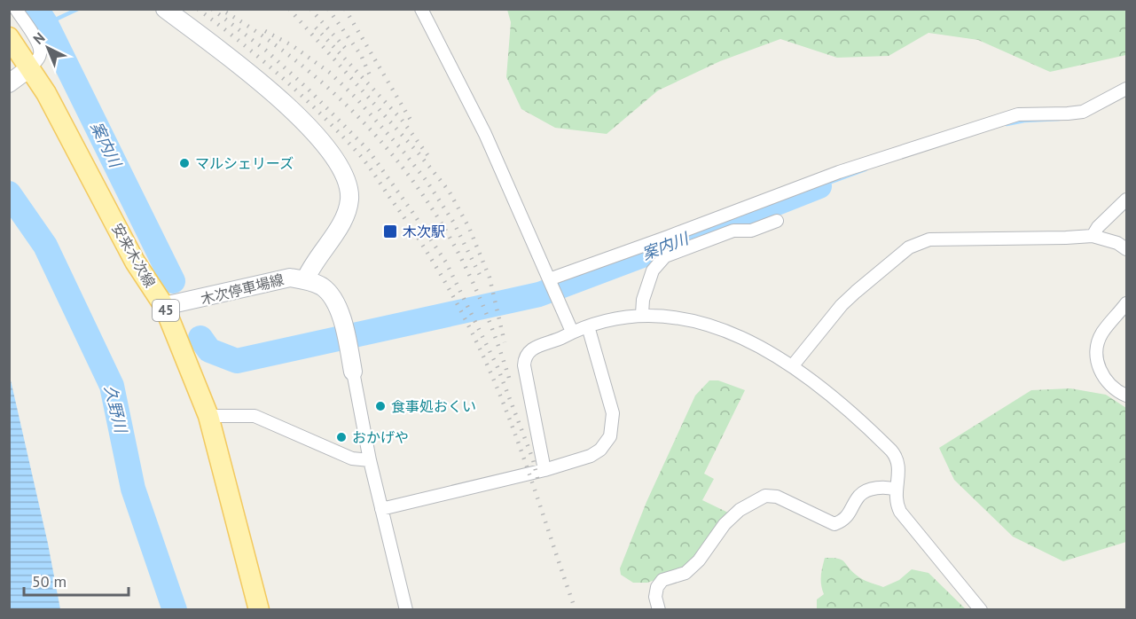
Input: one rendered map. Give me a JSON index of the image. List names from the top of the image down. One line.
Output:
{"streets":{"main road":["安来木次線","45"],"street":["木次停車場線"]},"crossings":[["安来木次線","木次停車場線"]],"water":["案内川","久野川"],"places":{"other":["マルシェリーズ","食事処おくい","おかげや"],"transit":["木次駅"]},"scale_bar":"50 m","north":"top left"}
